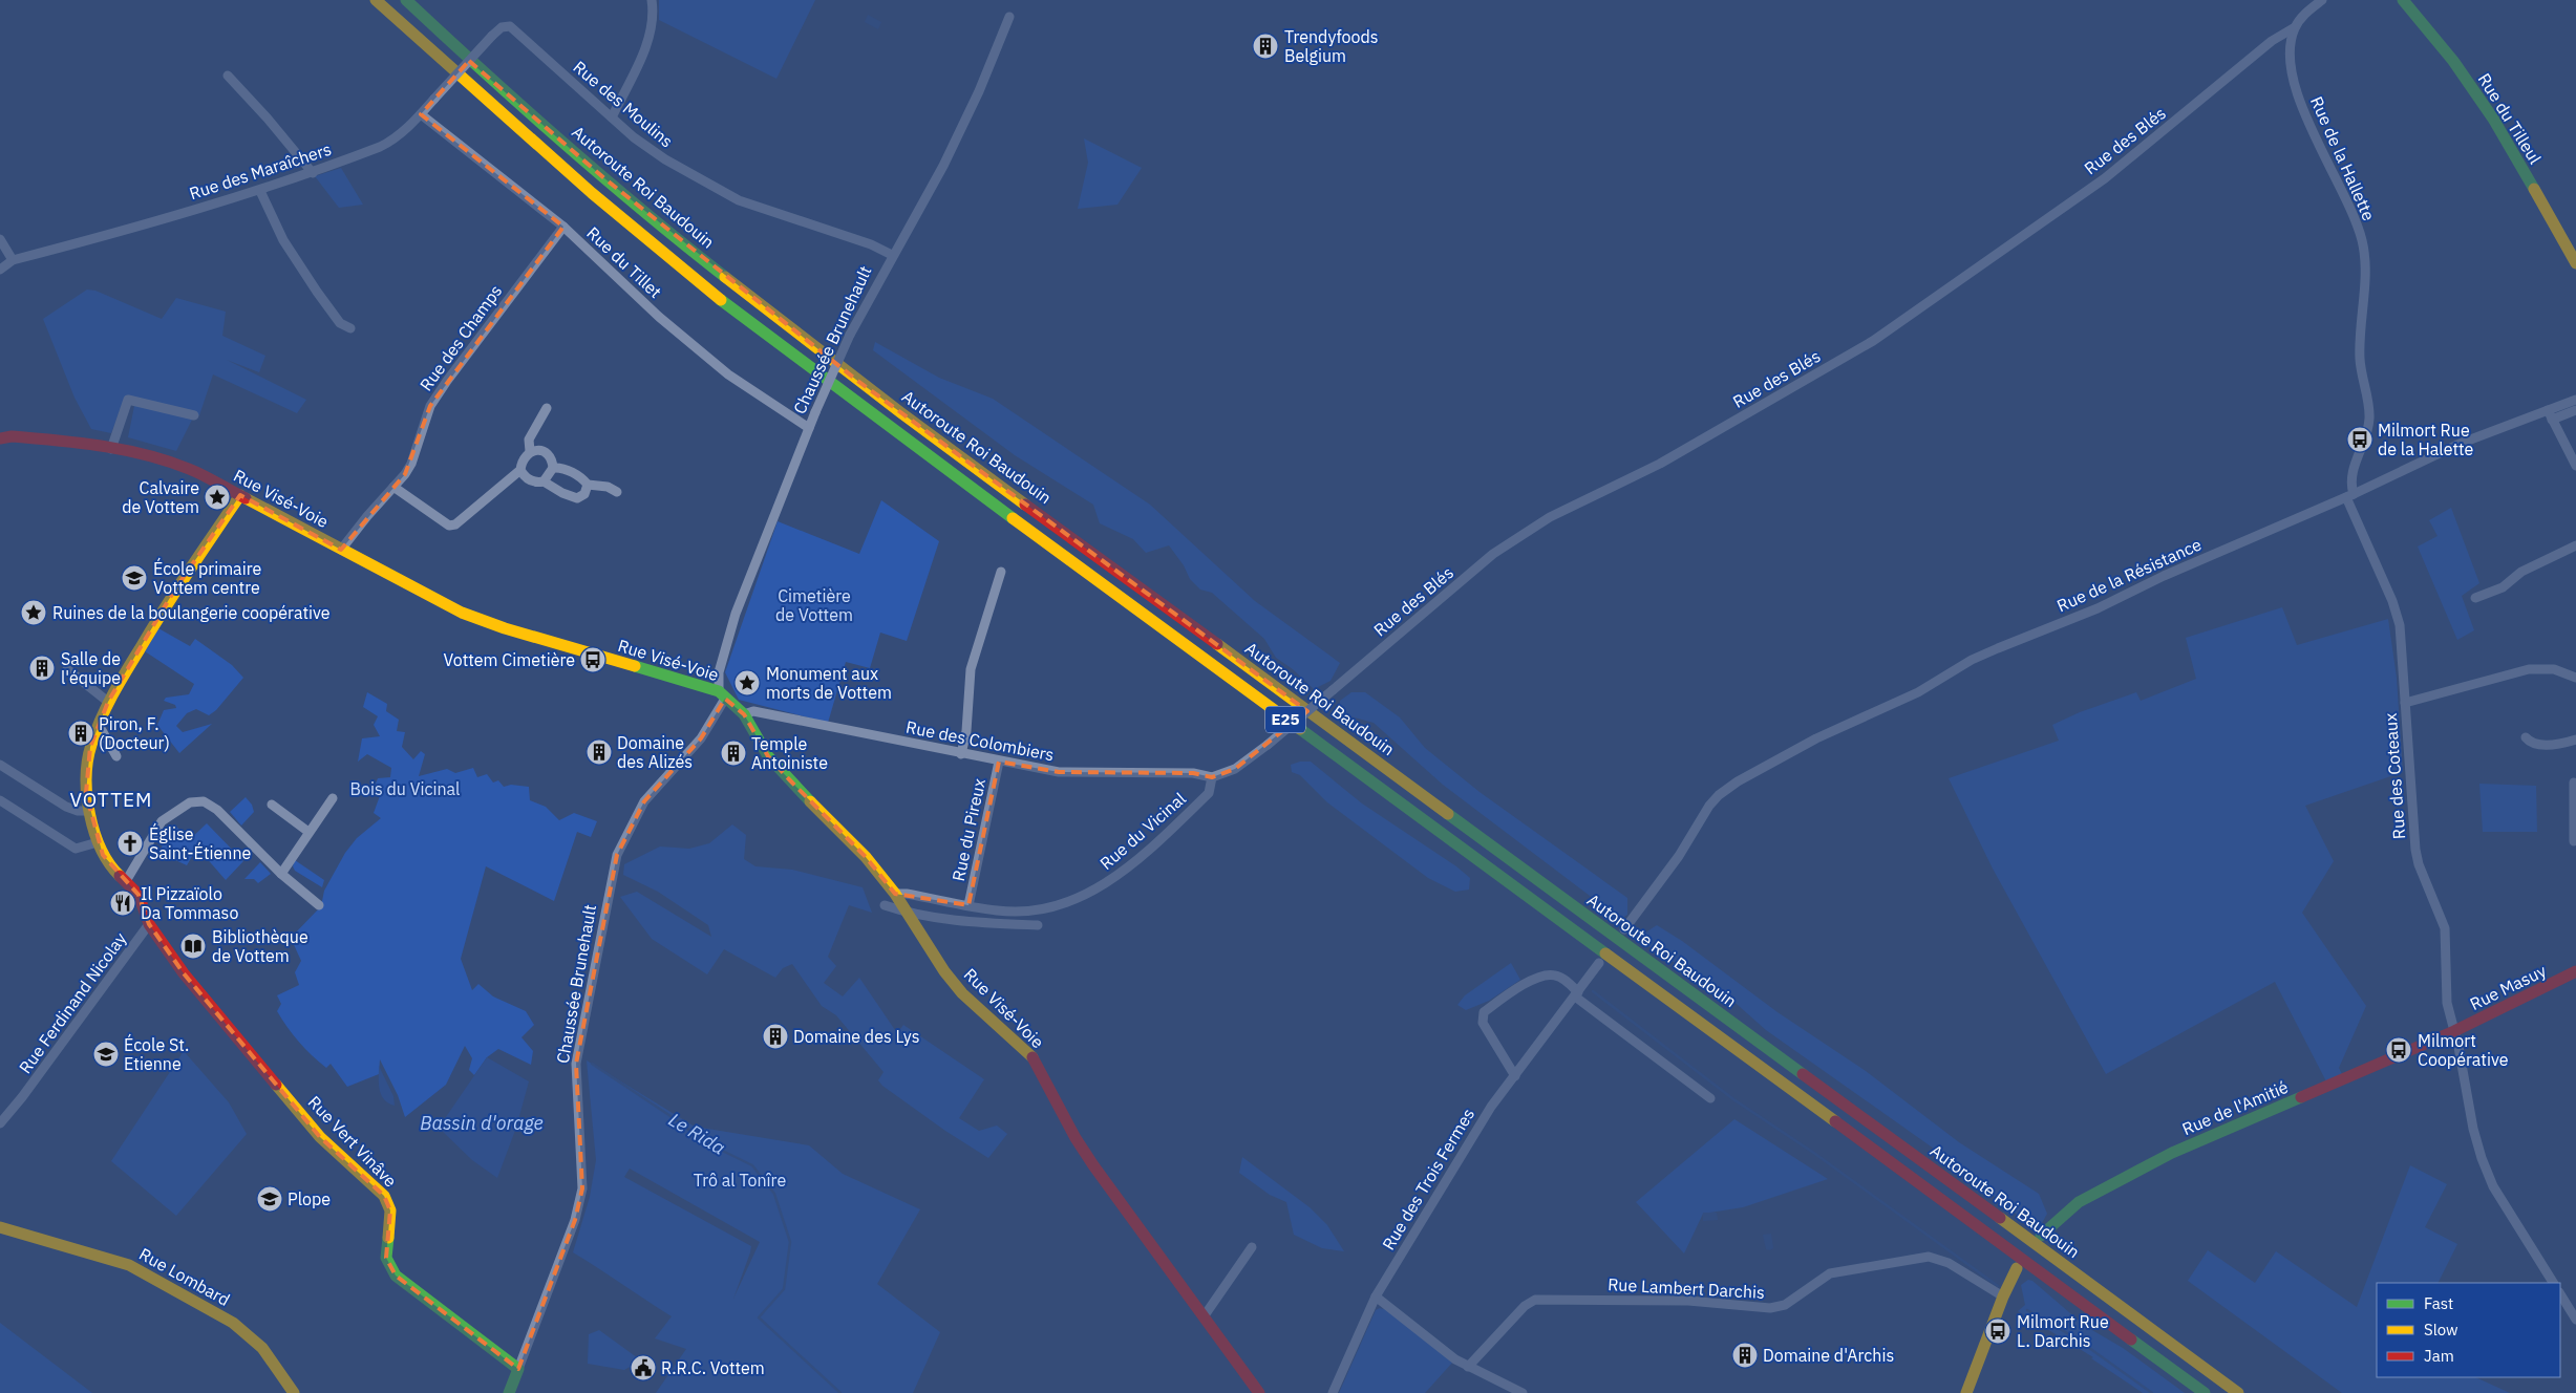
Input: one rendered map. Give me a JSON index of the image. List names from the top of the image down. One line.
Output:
{"streets":{"main road":["Rue du Tilleul","Autoroute Roi Baudouin","Chaussée Brunehault","Rue Visé-Voie","E25","Rue Masuy","Rue de l'Amitié","Rue Vert Vinâve","Rue Lombard"],"street":["Rue des Moulins","Rue des Blés","Rue de la Hallette","Rue des Maraîchers","Rue du Tillet","Rue des Champs","Rue de la Résistance","Rue des Colombiers","Rue des Coteaux","Rue du Pireux","Rue du Vicinal","Rue Ferdinand Nicolay","Rue des Trois Fermes","Rue Lambert Darchis"]},"crossings":[["Rue des Moulins","Rue des Maraîchers"],["Rue des Moulins","Chaussée Brunehault"],["Rue des Blés","Rue de la Hallette"],["Rue des Blés","Rue des Colombiers"],["Rue des Blés","Rue du Vicinal"],["Rue de la Hallette","Rue de la Résistance"],["Rue de la Hallette","Rue des Coteaux"],["Rue des Maraîchers","Rue du Tillet"],["Rue du Tillet","Rue des Champs"],["Rue du Tillet","Chaussée Brunehault"],["Rue des Champs","Rue Visé-Voie"],["Chaussée Brunehault","Rue Visé-Voie"],["Chaussée Brunehault","Rue Vert Vinâve"],["Rue Visé-Voie","Rue des Colombiers"],["Rue Visé-Voie","Rue du Vicinal"],["Rue Visé-Voie","Rue Vert Vinâve"],["Rue de la Résistance","Rue des Coteaux"],["Rue des Colombiers","Rue du Pireux"],["Rue des Colombiers","Rue du Vicinal"],["Rue des Coteaux","Rue Masuy"],["Rue des Coteaux","Rue de l'Amitié"],["Rue du Pireux","Rue du Vicinal"],["Rue Masuy","Rue de l'Amitié"],["Rue Ferdinand Nicolay","Rue Vert Vinâve"]],"districts":["VOTTEM"],"water":["Bassin d'orage","Le Rida"],"parks":["Cimetière de Vottem","Bois du Vicinal","Trô al Tonîre"],"places":{"building":["Trendyfoods Belgium","Salle de l'équipe","Piron, F. (Docteur)","Domaine des Alizés","Temple Antoiniste","Domaine des Lys","Domaine d'Archis"],"bus stop":["Milmort Rue de la Halette","Vottem Cimetière","Milmort Coopérative","Milmort Rue L. Darchis"],"place":["Calvaire de Vottem","Ruines de la boulangerie coopérative","Monument aux morts de Vottem"],"school or university":["École primaire Vottem centre","École St. Etienne","Plope"],"church":["Église Saint-Étienne"],"restaurant":["Il Pizzaïolo Da Tommaso"],"library":["Bibliothèque de Vottem"],"public building":["R.R.C. Vottem"]},"legend":["Fast","Slow","Jam"]}
